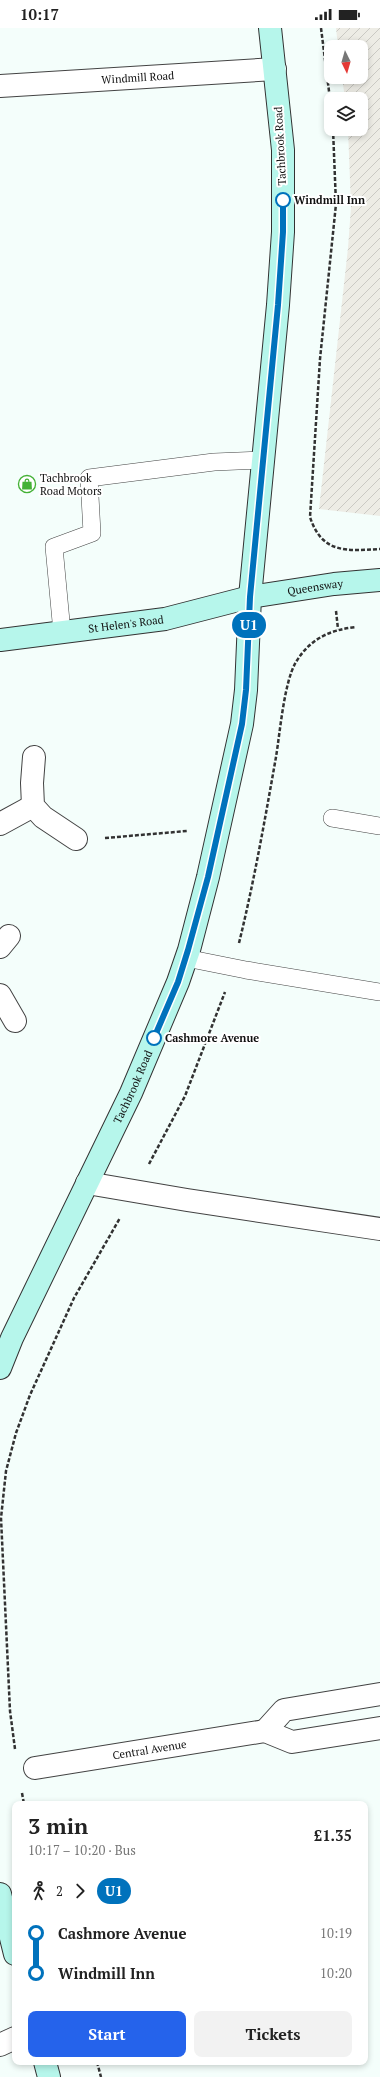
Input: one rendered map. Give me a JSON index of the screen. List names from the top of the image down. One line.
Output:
{"streets":{"main road":["Tachbrook Road","Queensway","St Helen's Road"],"street":["Windmill Road","Central Avenue"]},"crossings":[["Windmill Road","Tachbrook Road"],["Tachbrook Road","Queensway"],["Tachbrook Road","St Helen's Road"],["Queensway","St Helen's Road"]],"places":{"other":["Windmill Inn","Cashmore Avenue"],"shop":["Tachbrook Road Motors"]},"lines":["bus line U1"],"north":"bottom","page":{"status":"10:17","on_map":"U1","heading":["3 min","10:17 – 10:20 · Bus","£1.35"],"legs":["2","U1"],"list":[{"name":"Cashmore Avenue","value":"10:19"},{"name":"Windmill Inn","value":"10:20"}],"buttons":["Start","Tickets"]}}
